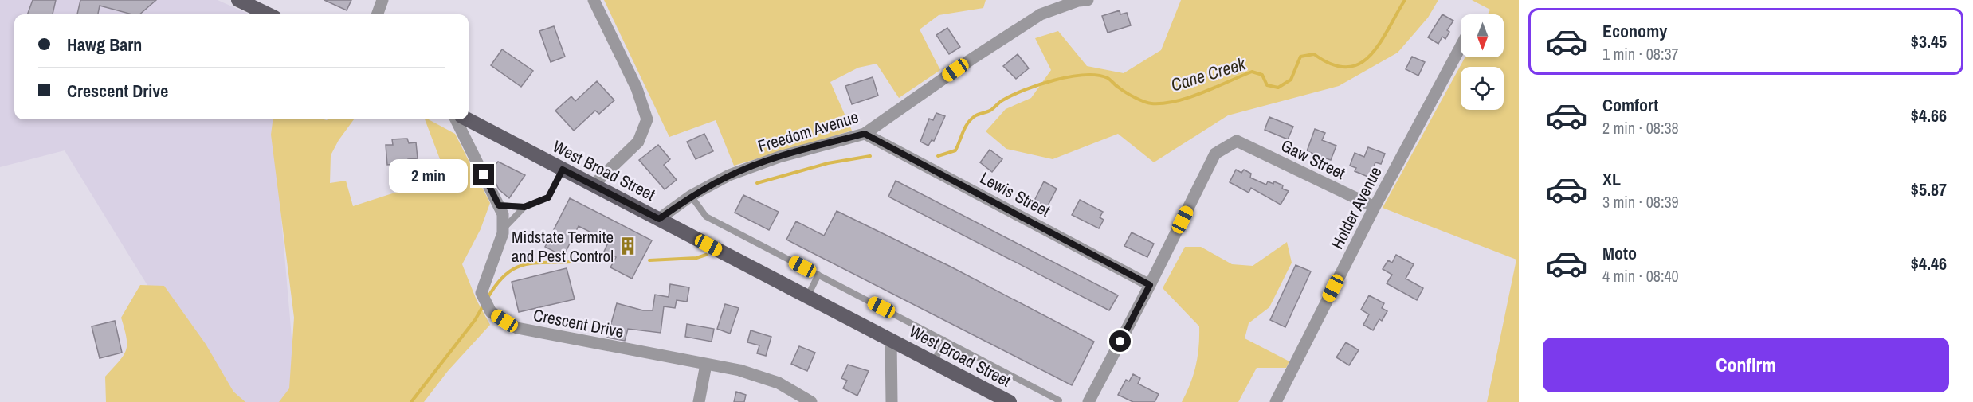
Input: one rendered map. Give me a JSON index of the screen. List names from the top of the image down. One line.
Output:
{"streets":{"main road":["West Broad Street"],"street":["Freedom Avenue","Gaw Street","Lewis Street","Holder Avenue","Crescent Drive"]},"crossings":[["Freedom Avenue","West Broad Street"],["Freedom Avenue","Lewis Street"],["Gaw Street","Lewis Street"],["Gaw Street","Holder Avenue"]],"water":["Cane Creek"],"places":{"building":["Midstate Termite and Pest Control"]},"north":"bottom","page":{"list":[{"name":"Economy","note":"1 min · 08:37","value":"$3.45"},{"name":"Comfort","note":"2 min · 08:38","value":"$4.66"},{"name":"XL","note":"3 min · 08:39","value":"$5.87"},{"name":"Moto","note":"4 min · 08:40","value":"$4.46"}],"banner":["Hawg Barn","Crescent Drive"],"bubble":"2 min","buttons":"Confirm"}}
